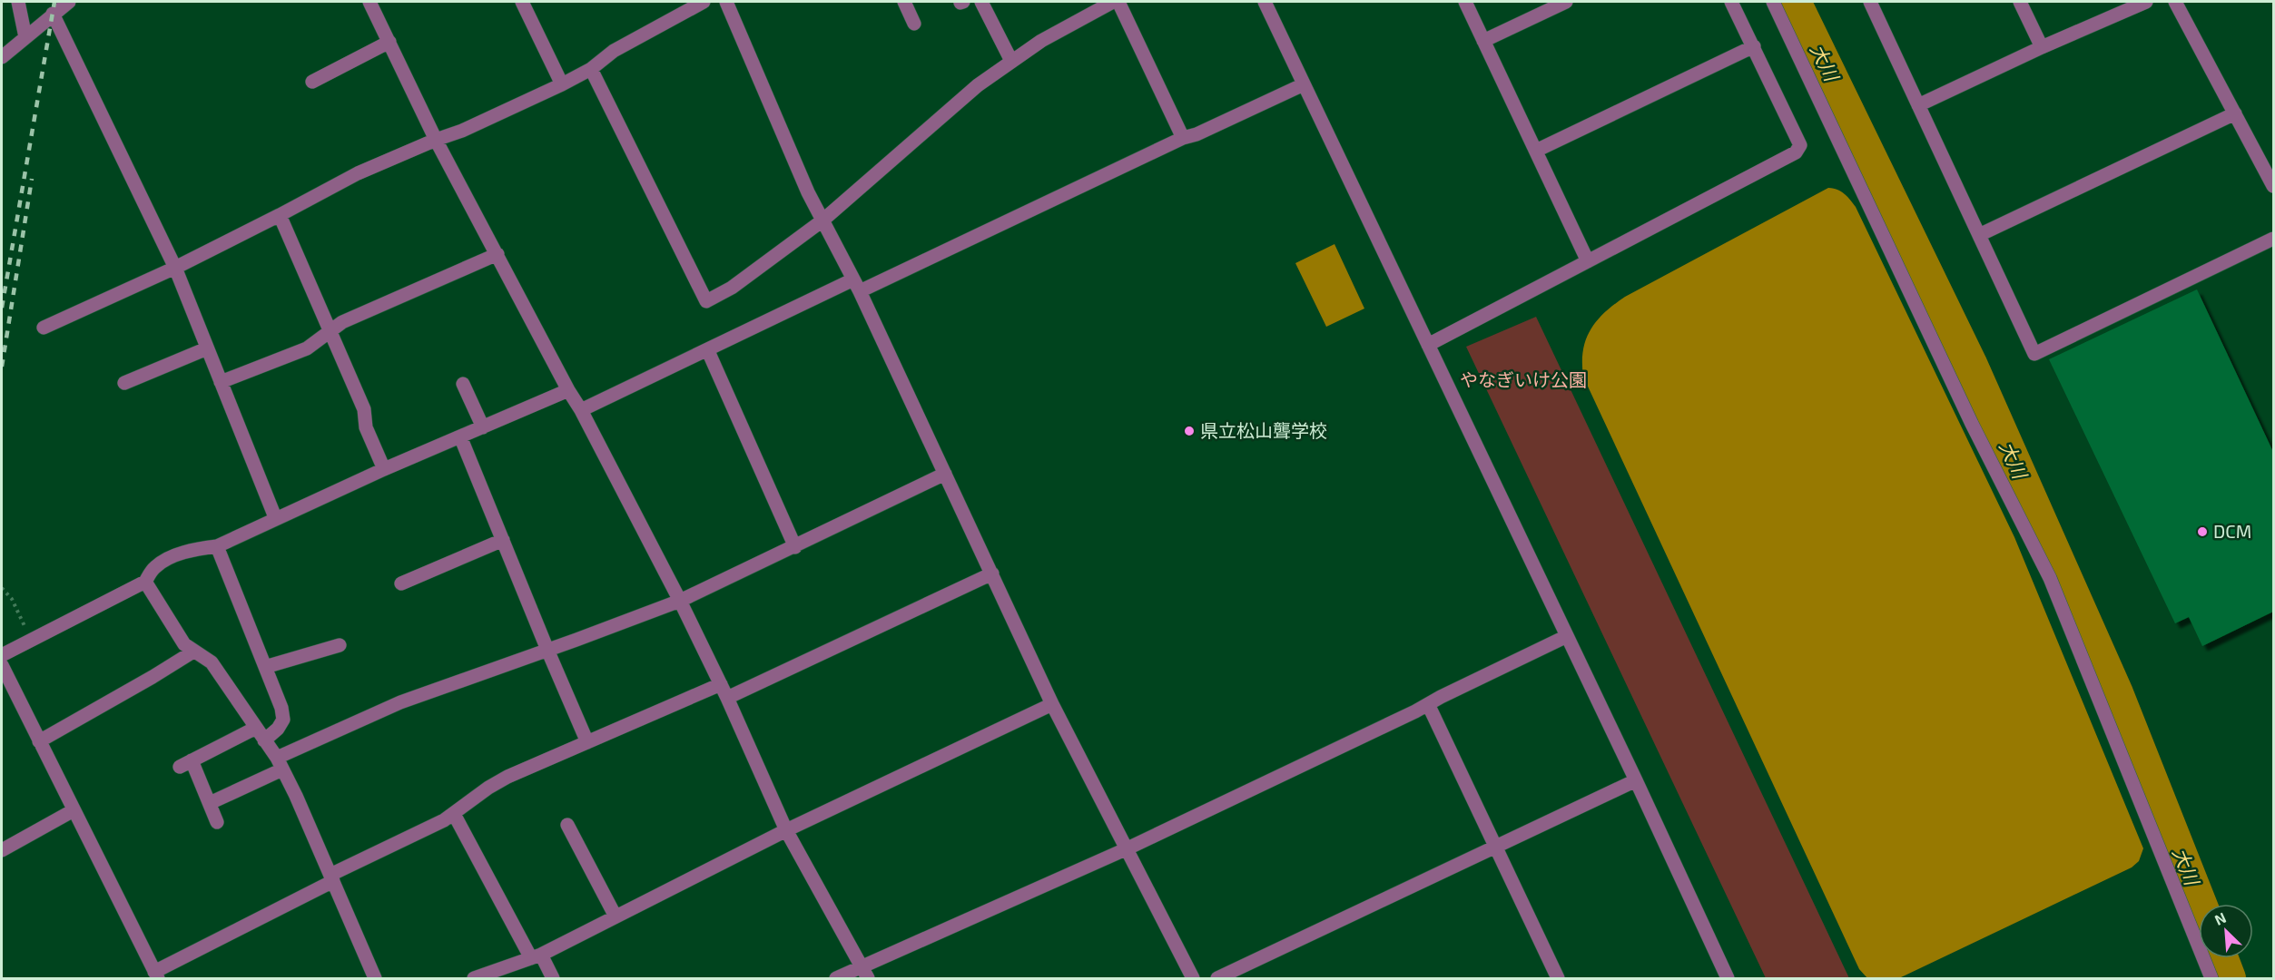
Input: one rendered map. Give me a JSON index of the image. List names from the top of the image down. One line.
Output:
{"water":["大川"],"parks":["やなぎいけ公園"],"places":["県立松山聾学校","DCM"],"north":"top left"}
